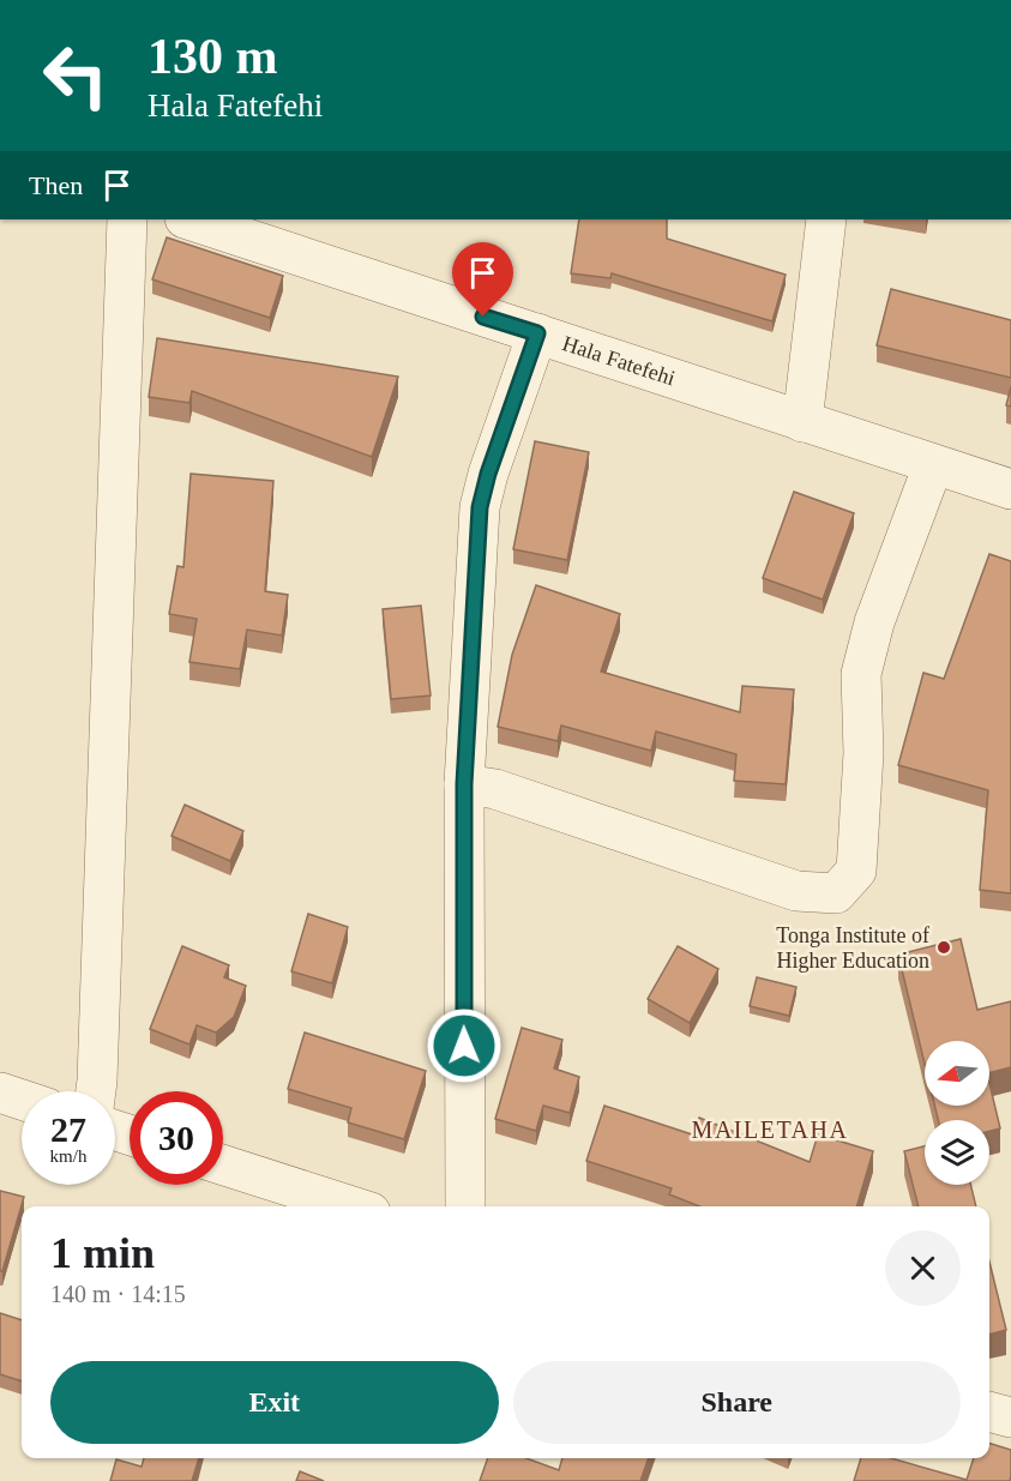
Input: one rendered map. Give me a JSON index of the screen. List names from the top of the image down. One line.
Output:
{"streets":{"street":["Hala Fatefehi"]},"districts":["MAILETAHA"],"places":["Tonga Institute of Higher Education"],"north":"left","page":{"turn":["130 m","Hala Fatefehi"],"then":"Then","speed":"27 km/h","limit":"30","heading":["1 min","140 m · 14:15"],"buttons":["Exit","Share"]}}
